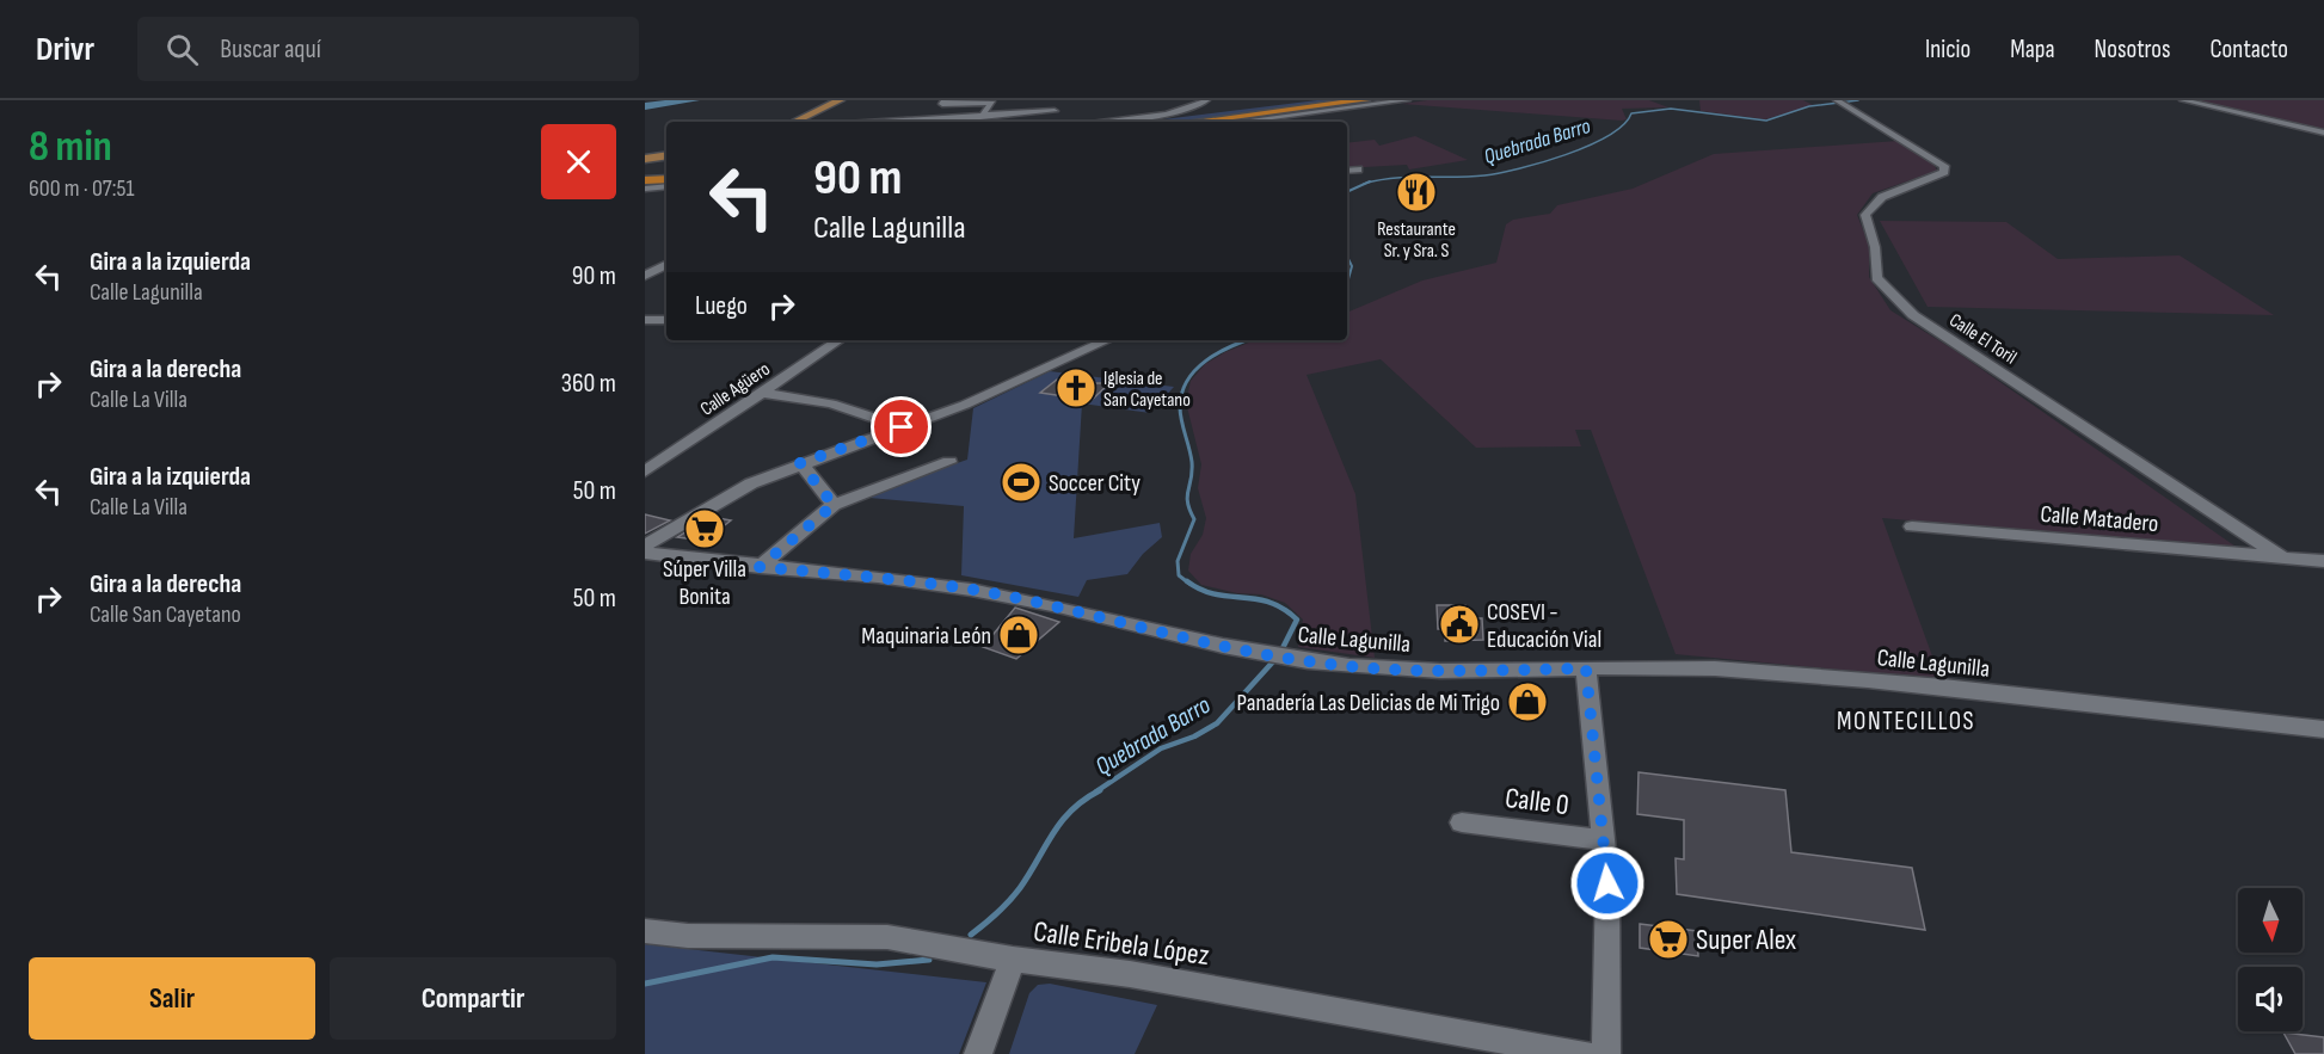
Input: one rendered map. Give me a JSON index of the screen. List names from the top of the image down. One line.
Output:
{"streets":{"street":["Calle El Toril","Calle Agüero","Calle Matadero","Calle Lagunilla","Calle 0","Calle Eribela López"]},"crossings":[["Calle El Toril","Calle Matadero"]],"districts":["MONTECILLOS"],"water":["Quebrada Barro"],"places":{"restaurant":["Restaurante Sr. y Sra. S"],"church":["Iglesia de San Cayetano"],"sports":["Soccer City"],"supermarket":["Súper Villa Bonita","Super Alex"],"public building":["COSEVI - Educación Vial"],"shop":["Maquinaria León","Panadería Las Delicias de Mi Trigo"]},"north":"bottom","page":{"header":"Drivr","search":"Buscar aquí","nav":["Inicio","Mapa","Nosotros","Contacto"],"heading":["8 min","600 m · 07:51"],"turn":["90 m","Calle Lagunilla"],"list":[{"name":"Gira a la izquierda","note":"Calle Lagunilla","value":"90 m"},{"name":"Gira a la derecha","note":"Calle La Villa","value":"360 m"},{"name":"Gira a la izquierda","note":"Calle La Villa","value":"50 m"},{"name":"Gira a la derecha","note":"Calle San Cayetano","value":"50 m"}],"then":"Luego","buttons":["Salir","Compartir"]}}
